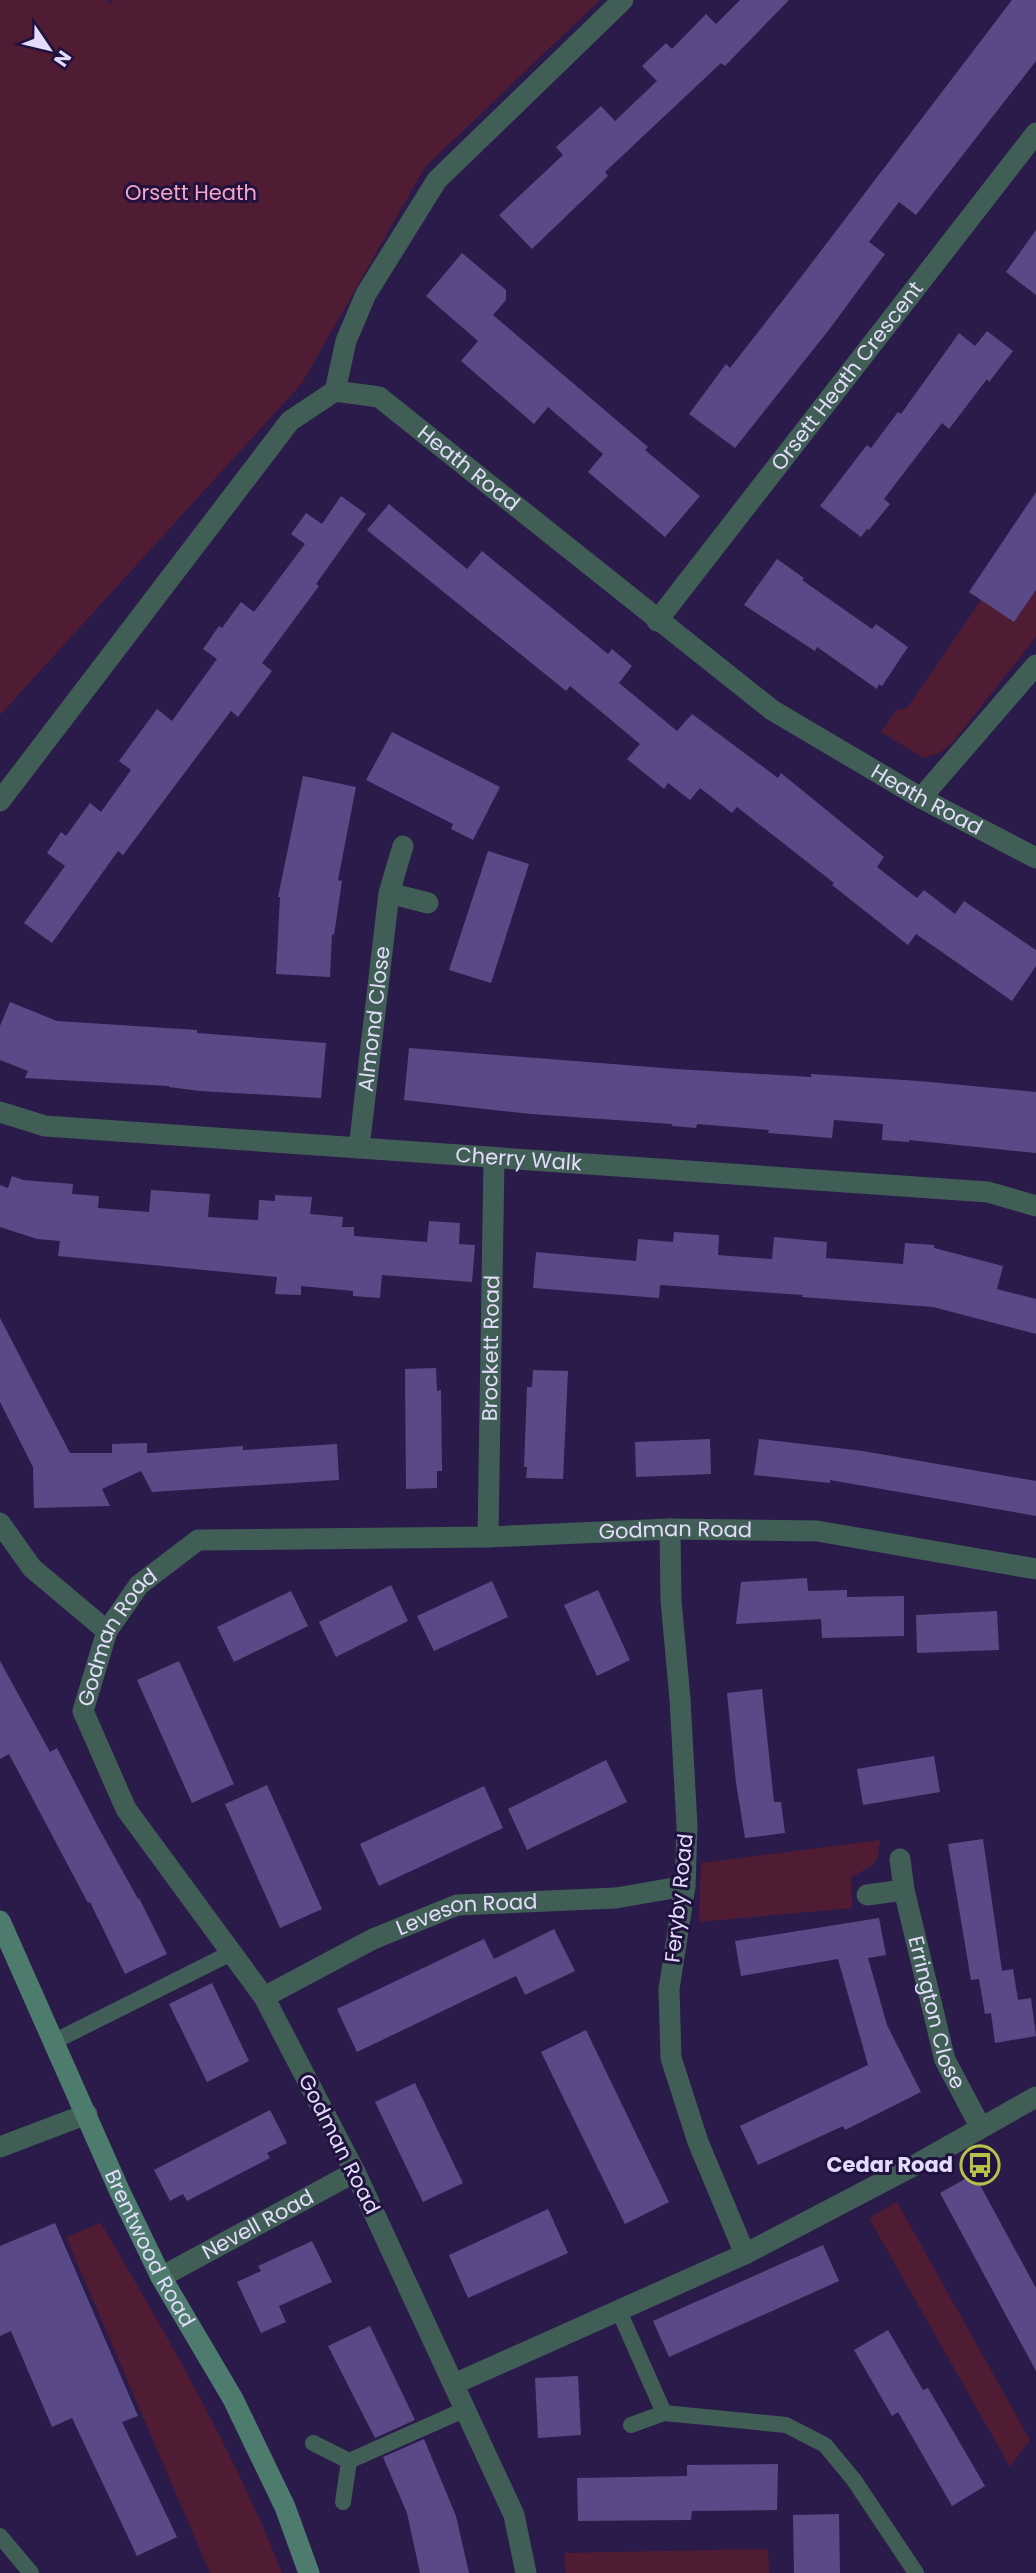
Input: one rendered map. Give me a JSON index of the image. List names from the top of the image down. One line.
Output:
{"streets":{"street":["Orsett Heath Crescent","Heath Road","Almond Close","Cherry Walk","Brockett Road","Godman Road","Feryby Road","Leveson Road","Errington Close","Nevell Road","Brentwood Road"]},"crossings":[["Orsett Heath Crescent","Heath Road"],["Almond Close","Cherry Walk"],["Cherry Walk","Brockett Road"],["Brockett Road","Godman Road"],["Godman Road","Feryby Road"],["Godman Road","Leveson Road"],["Godman Road","Nevell Road"],["Feryby Road","Leveson Road"],["Nevell Road","Brentwood Road"]],"parks":["Orsett Heath"],"places":{"bus stop":["Cedar Road"]},"north":"bottom right"}
